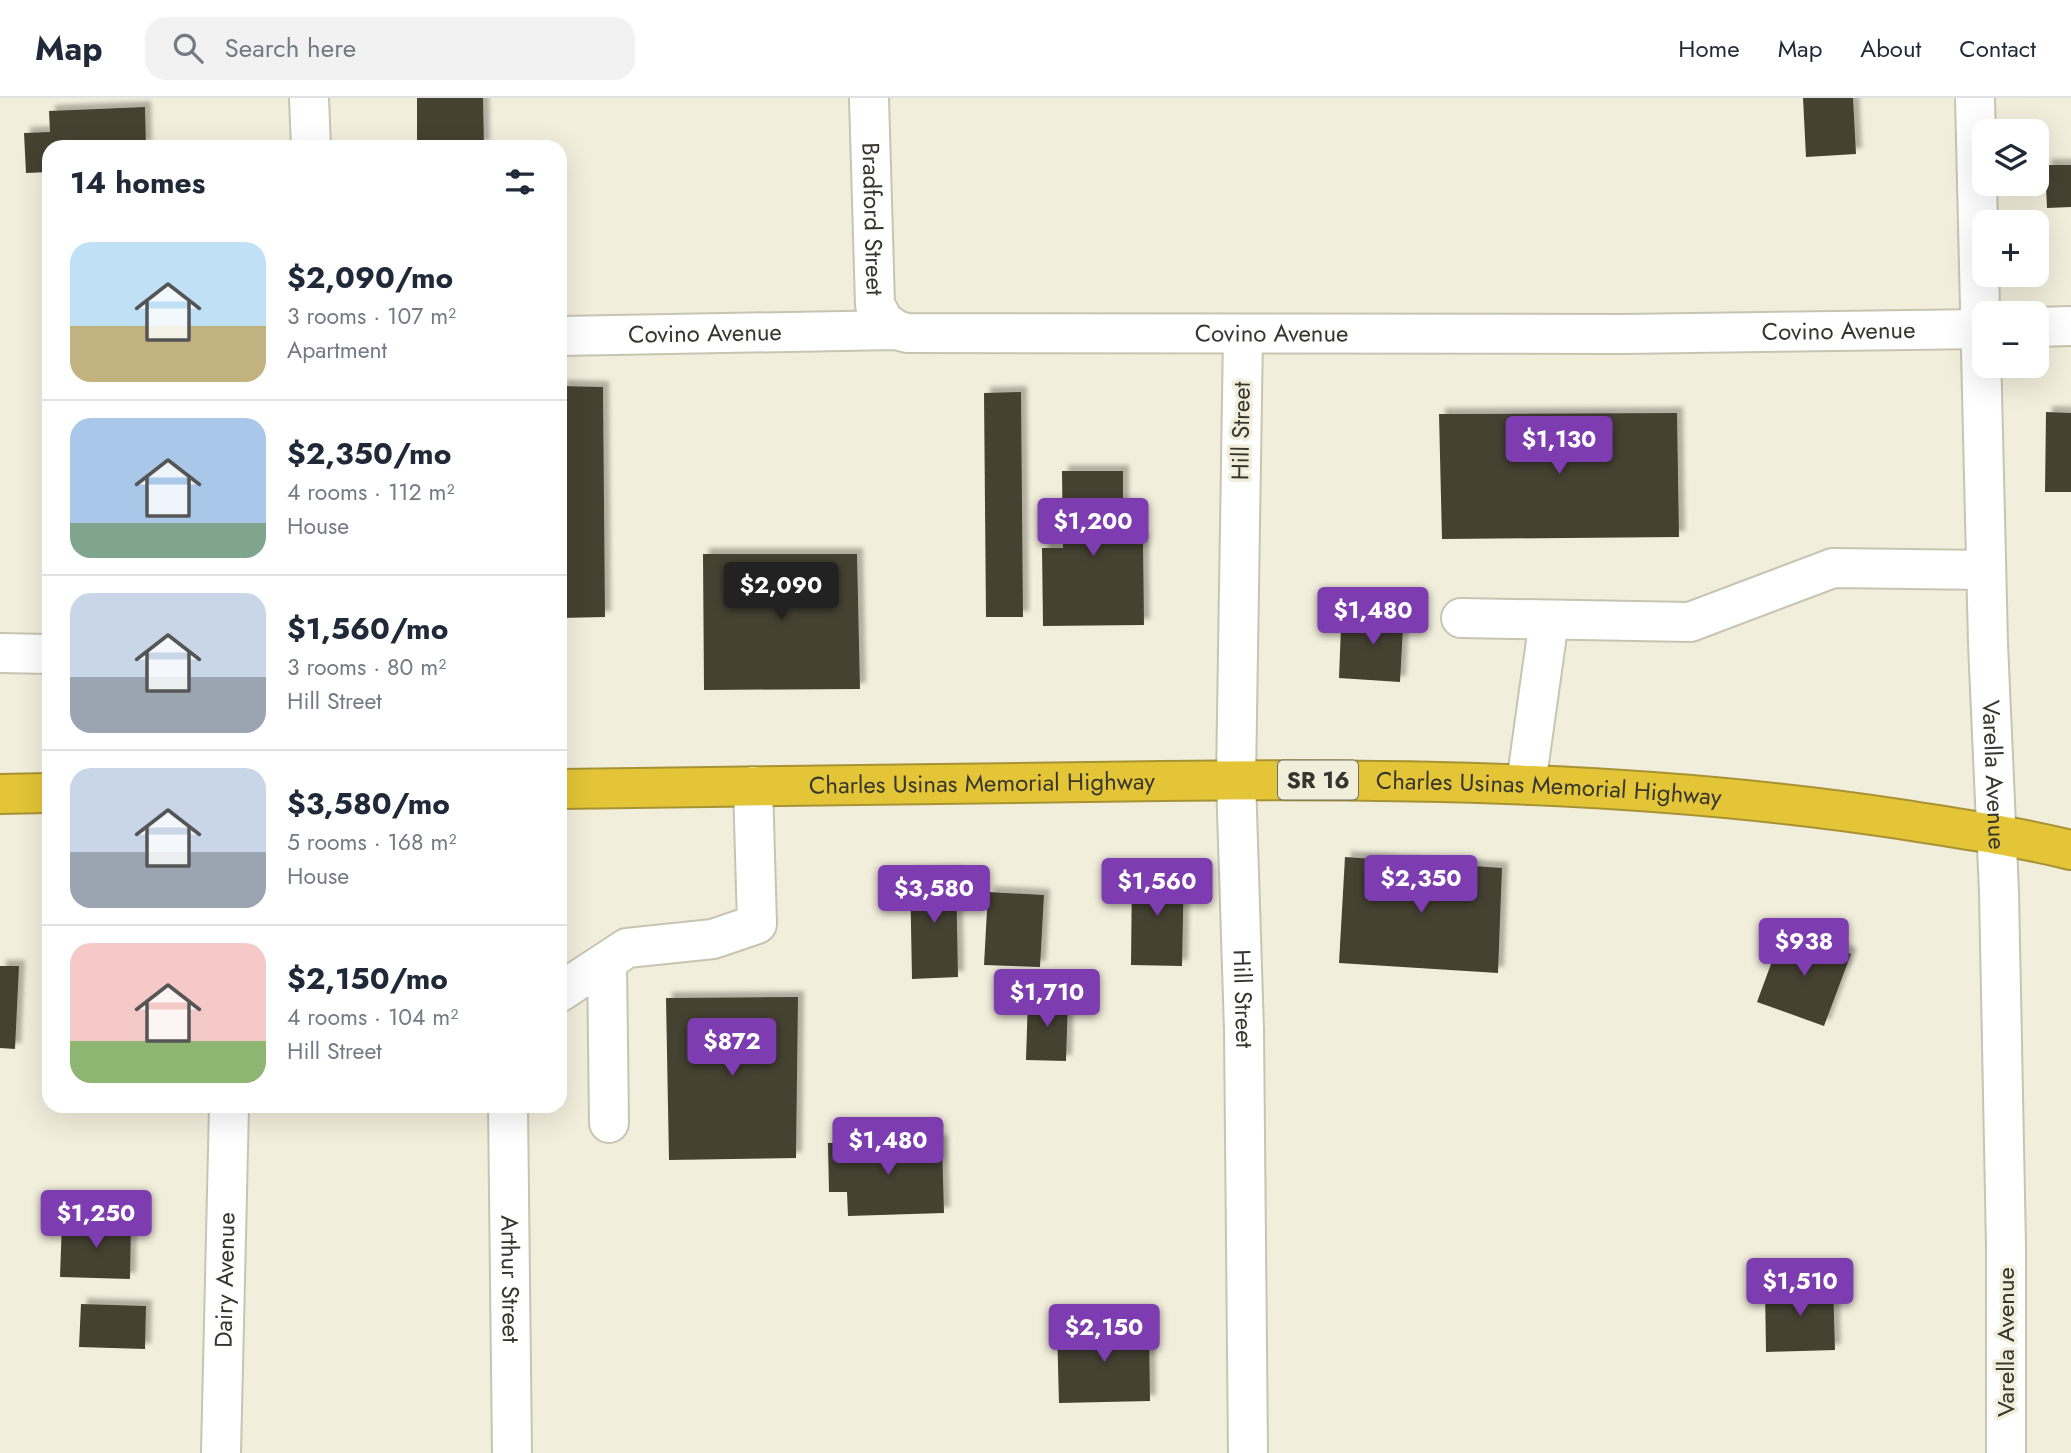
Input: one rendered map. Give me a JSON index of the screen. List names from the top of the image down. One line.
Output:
{"streets":{"highway":["SR 16","Charles Usinas Memorial Highway"],"street":["Bradford Street","Covino Avenue","Hill Street","Varella Avenue","Dairy Avenue","Arthur Street"]},"crossings":[["Bradford Street","Covino Avenue"],["Covino Avenue","Hill Street"],["Hill Street","Charles Usinas Memorial Highway"],["Varella Avenue","Charles Usinas Memorial Highway"]],"page":{"header":"Map","search":"Search here","nav":["Home","Map","About","Contact"],"map_buttons":["+","−"],"heading":"14 homes","list":[{"name":"$2,090/mo","note":"3 rooms · 107 m² · Apartment"},{"name":"$2,350/mo","note":"4 rooms · 112 m² · House"},{"name":"$1,560/mo","note":"3 rooms · 80 m² · Hill Street"},{"name":"$3,580/mo","note":"5 rooms · 168 m² · House"},{"name":"$2,150/mo","note":"4 rooms · 104 m² · Hill Street"}],"price":["$1,130","$1,200","$2,090","$1,480","$2,350","$1,560","$3,580","$938","$1,710","$872","$1,480","$1,250","$1,510","$2,150"]}}
